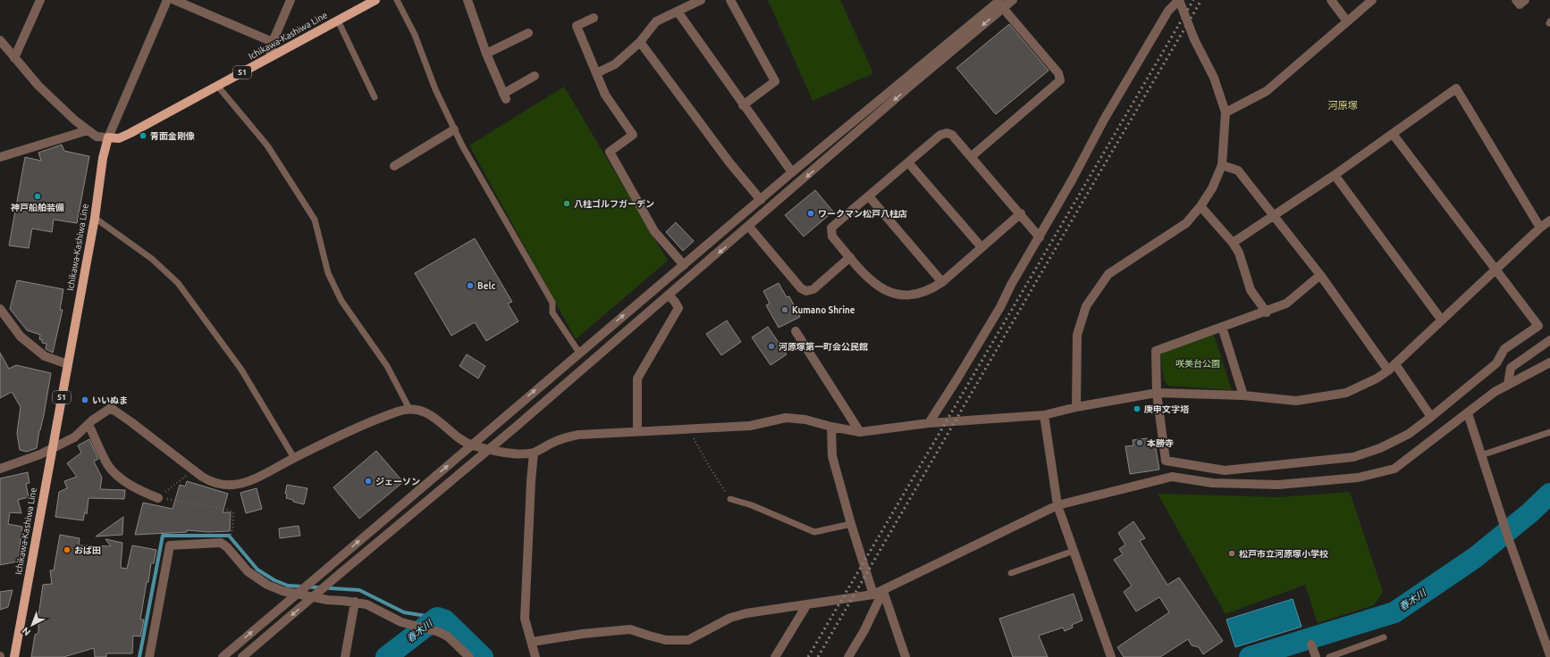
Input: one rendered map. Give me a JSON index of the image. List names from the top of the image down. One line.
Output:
{"streets":{"main road":["Ichikawa-Kashiwa Line","51"]},"districts":["河原塚"],"water":["春木川"],"parks":["咲美台公園"],"places":["青面金剛像","神戸船舶装備","八柱ゴルフガーデン","ワークマン松戸八柱店","Belc","Kumano Shrine","河原塚第一町会公民館","いいぬま","庚申文字塔","本勝寺","ジェーソン","おば田","松戸市立河原塚小学校"],"north":"bottom left"}
